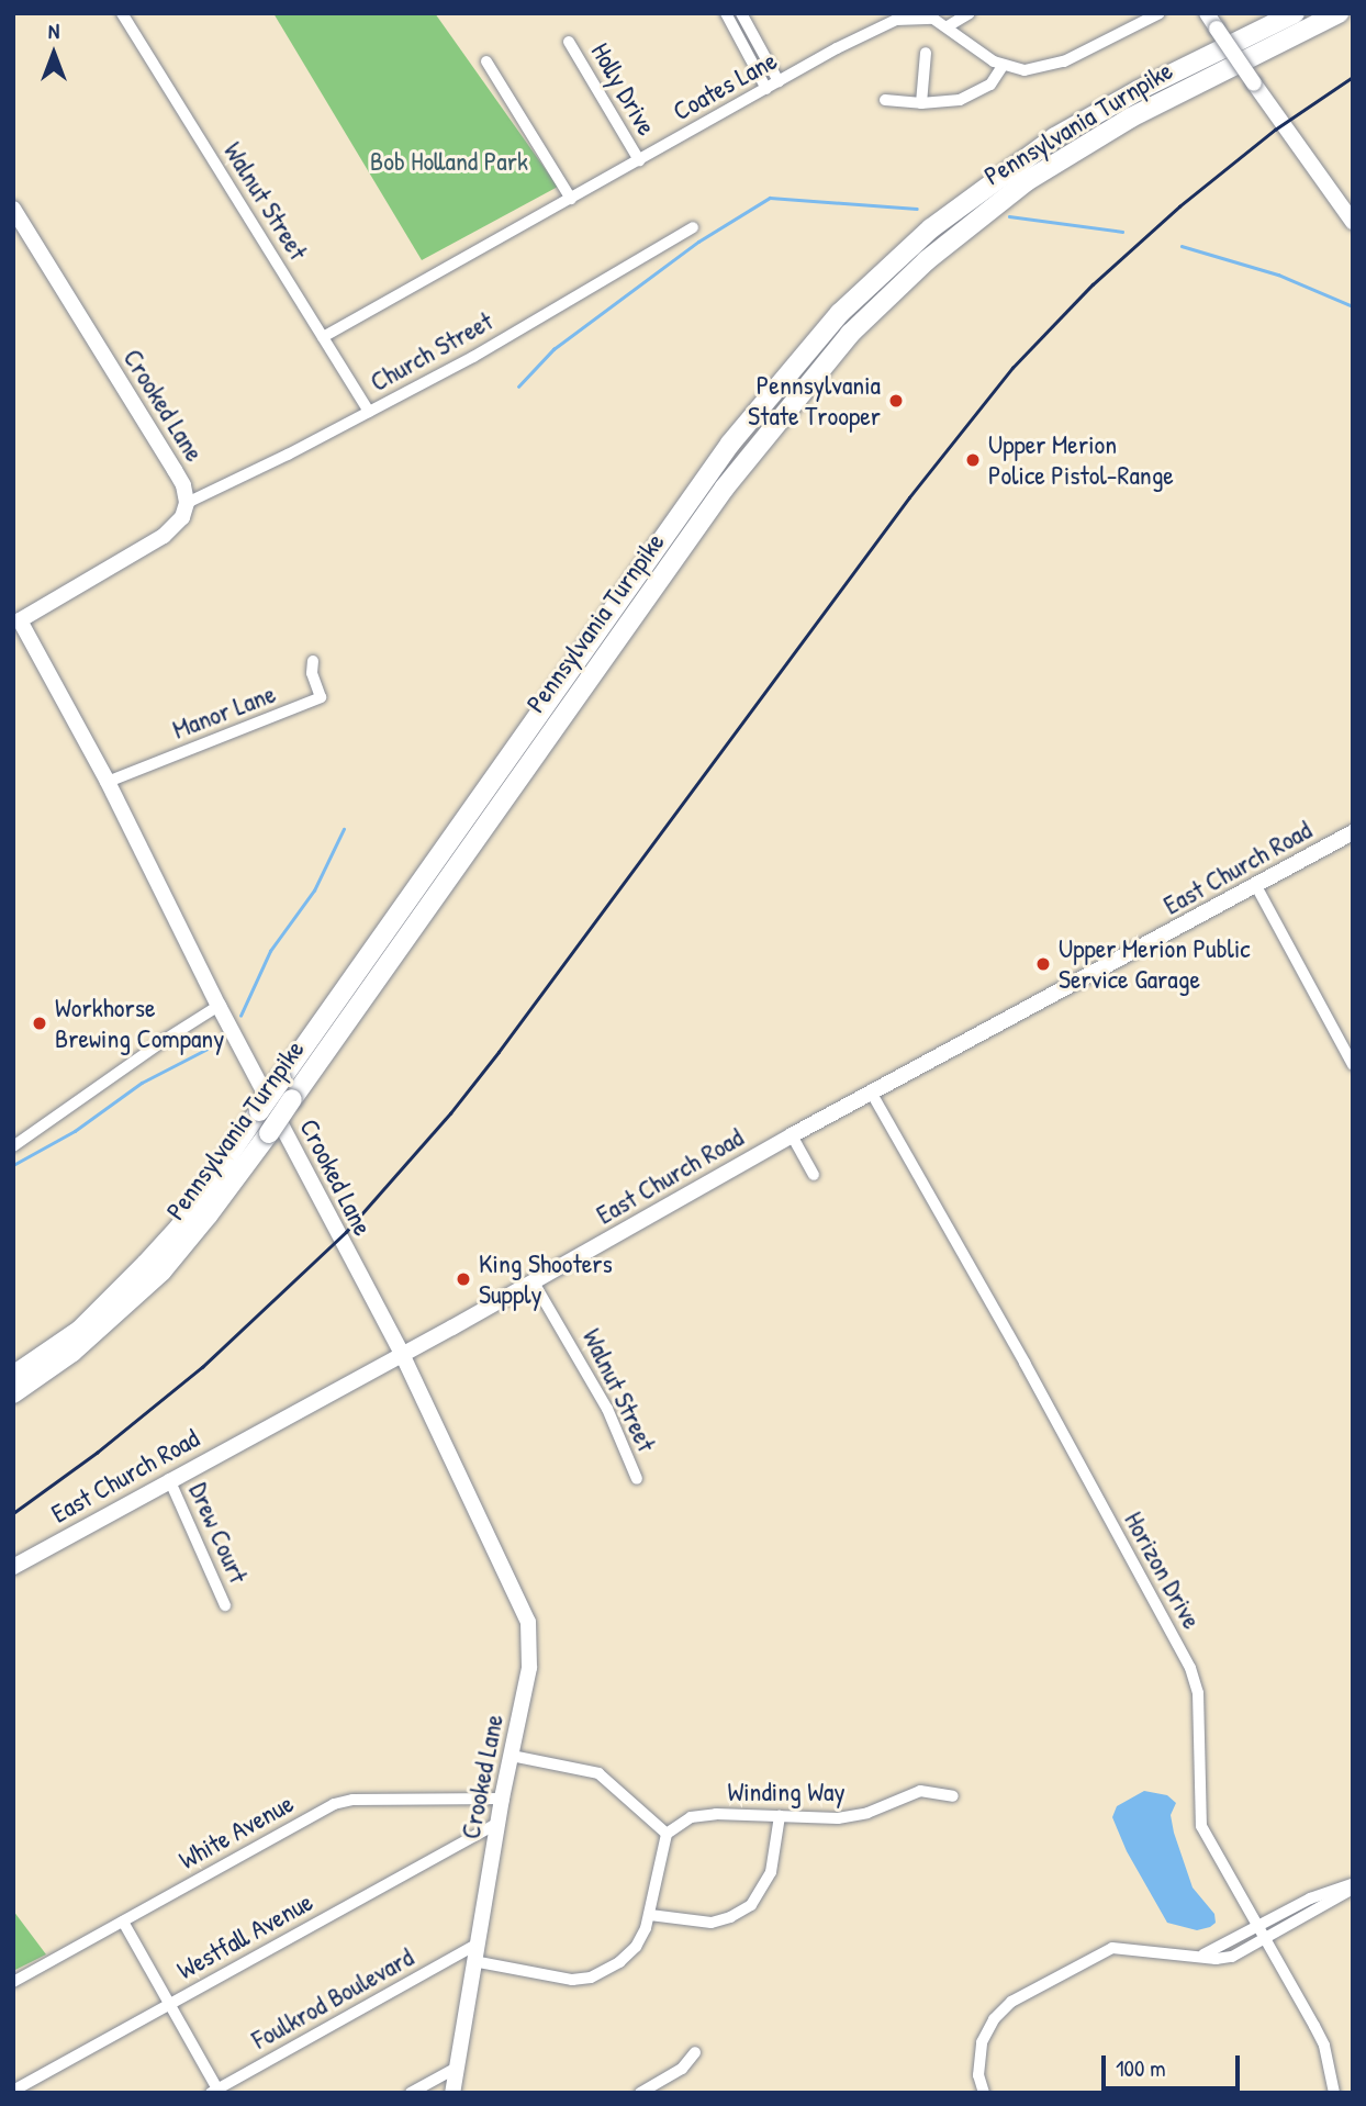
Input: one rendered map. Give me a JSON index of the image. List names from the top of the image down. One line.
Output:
{"streets":{"highway":["Pennsylvania Turnpike"],"street":["Coates Lane","Holly Drive","Walnut Street","Church Street","Crooked Lane","Manor Lane","East Church Road","Drew Court","Horizon Drive","Winding Way","White Avenue","Westfall Avenue","Foulkrod Boulevard"]},"crossings":[["Coates Lane","Holly Drive"],["Coates Lane","Walnut Street"],["Walnut Street","Church Street"],["Walnut Street","East Church Road"],["Church Street","Crooked Lane"],["Crooked Lane","Manor Lane"],["Crooked Lane","East Church Road"],["Crooked Lane","White Avenue"],["Crooked Lane","Westfall Avenue"],["Crooked Lane","Foulkrod Boulevard"],["East Church Road","Drew Court"],["East Church Road","Horizon Drive"]],"parks":["Bob Holland Park"],"places":["Pennsylvania State Trooper","Upper Merion Police Pistol-Range","Upper Merion Public Service Garage","Workhorse Brewing Company","King Shooters Supply"],"scale_bar":"100 m","north":"top"}
